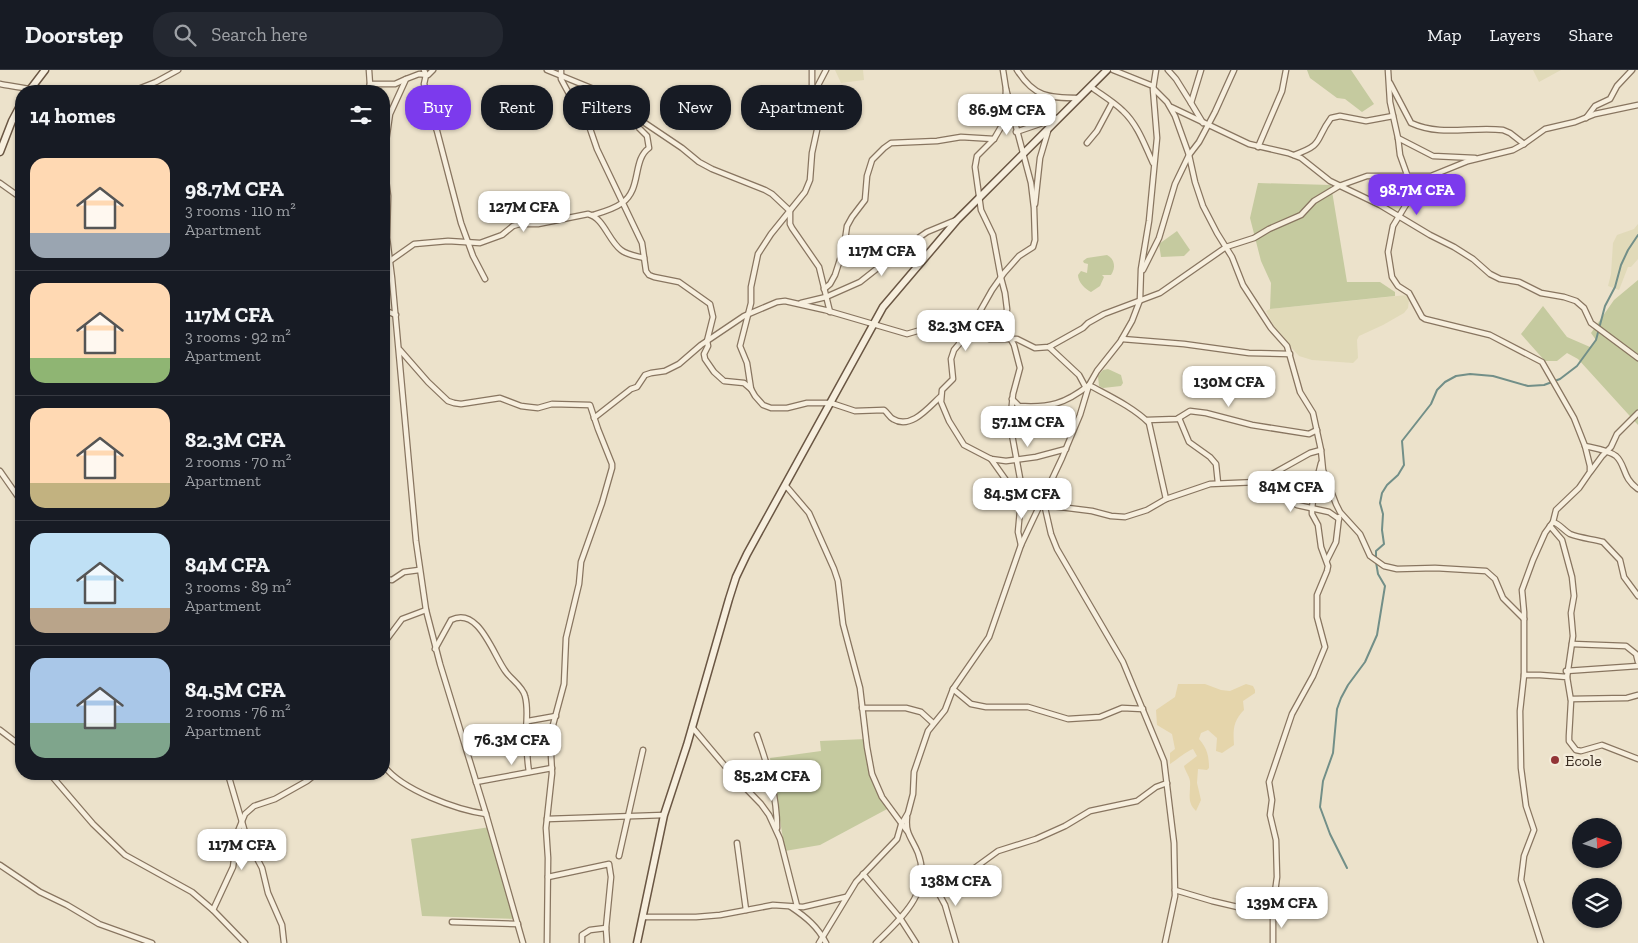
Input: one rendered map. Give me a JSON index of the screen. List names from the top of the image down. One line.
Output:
{"places":["Ecole"],"north":"right","page":{"header":"Doorstep","search":"Search here","nav":["Map","Layers","Share"],"chip":["Buy","Rent","Filters","New","Apartment"],"heading":"14 homes","price":["86.9M CFA","98.7M CFA","127M CFA","117M CFA","82.3M CFA","130M CFA","57.1M CFA","84M CFA","84.5M CFA","76.3M CFA","85.2M CFA","117M CFA","138M CFA","139M CFA"],"list":[{"name":"98.7M CFA","note":"3 rooms · 110 m² · Apartment"},{"name":"117M CFA","note":"3 rooms · 92 m² · Apartment"},{"name":"82.3M CFA","note":"2 rooms · 70 m² · Apartment"},{"name":"84M CFA","note":"3 rooms · 89 m² · Apartment"},{"name":"84.5M CFA","note":"2 rooms · 76 m² · Apartment"}]}}
